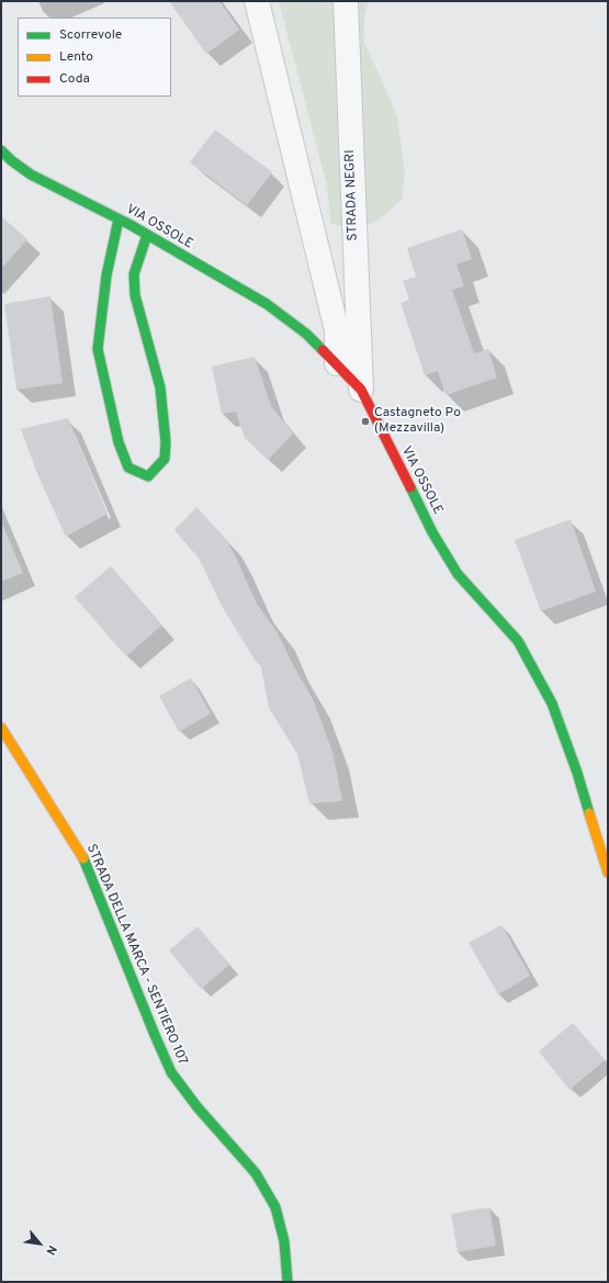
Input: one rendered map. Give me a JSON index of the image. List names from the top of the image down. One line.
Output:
{"streets":{"street":["STRADA NEGRI","VIA OSSOLE","STRADA DELLA MARCA - SENTIERO 107"]},"crossings":[["STRADA NEGRI","VIA OSSOLE"]],"places":["Castagneto Po (Mezzavilla)"],"legend":["Scorrevole","Lento","Coda"],"north":"bottom right"}
